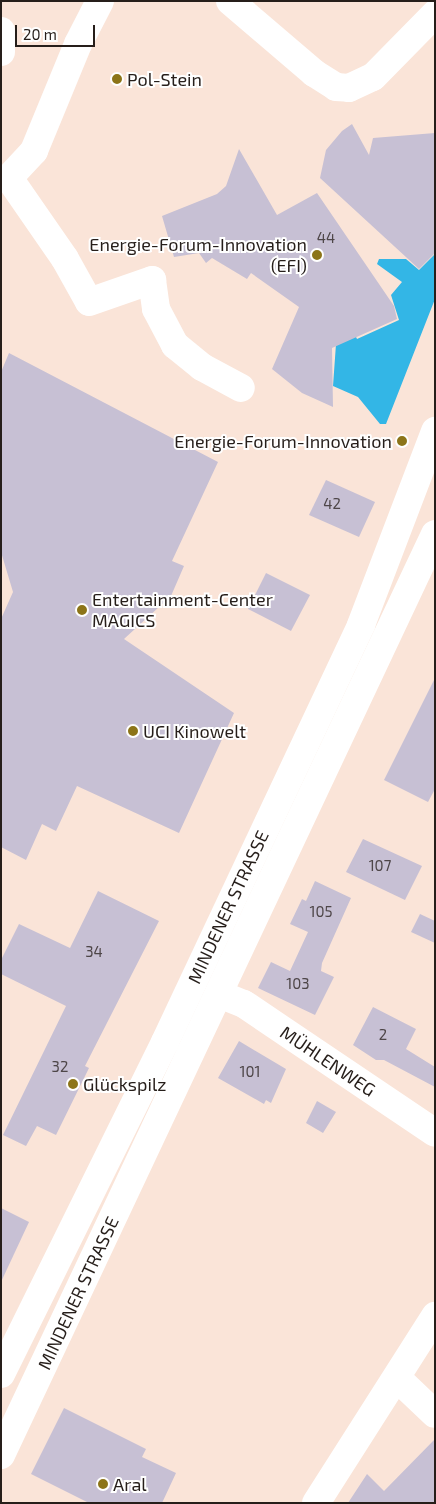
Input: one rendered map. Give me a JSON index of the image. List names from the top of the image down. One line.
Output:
{"streets":{"street":["MINDENER STRASSE","MÜHLENWEG"]},"crossings":[["MINDENER STRASSE","MÜHLENWEG"]],"places":["Pol-Stein","Energie-Forum-Innovation (EFI)","Energie-Forum-Innovation","Entertainment-Center MAGICS","UCI Kinowelt","Glückspilz","Aral"],"house_numbers":["44","42","107","105","34","103","2","32","101"],"scale_bar":"20 m"}
